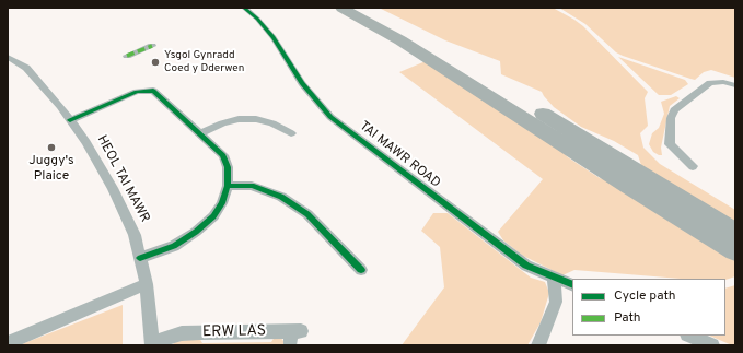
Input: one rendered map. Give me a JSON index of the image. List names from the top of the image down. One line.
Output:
{"streets":{"street":["TAI MAWR ROAD","HEOL TAI MAWR","ERW LAS"]},"crossings":[["HEOL TAI MAWR","ERW LAS"]],"places":["Ysgol Gynradd Coed y Dderwen","Juggy's Plaice"],"legend":["Cycle path","Path"]}
